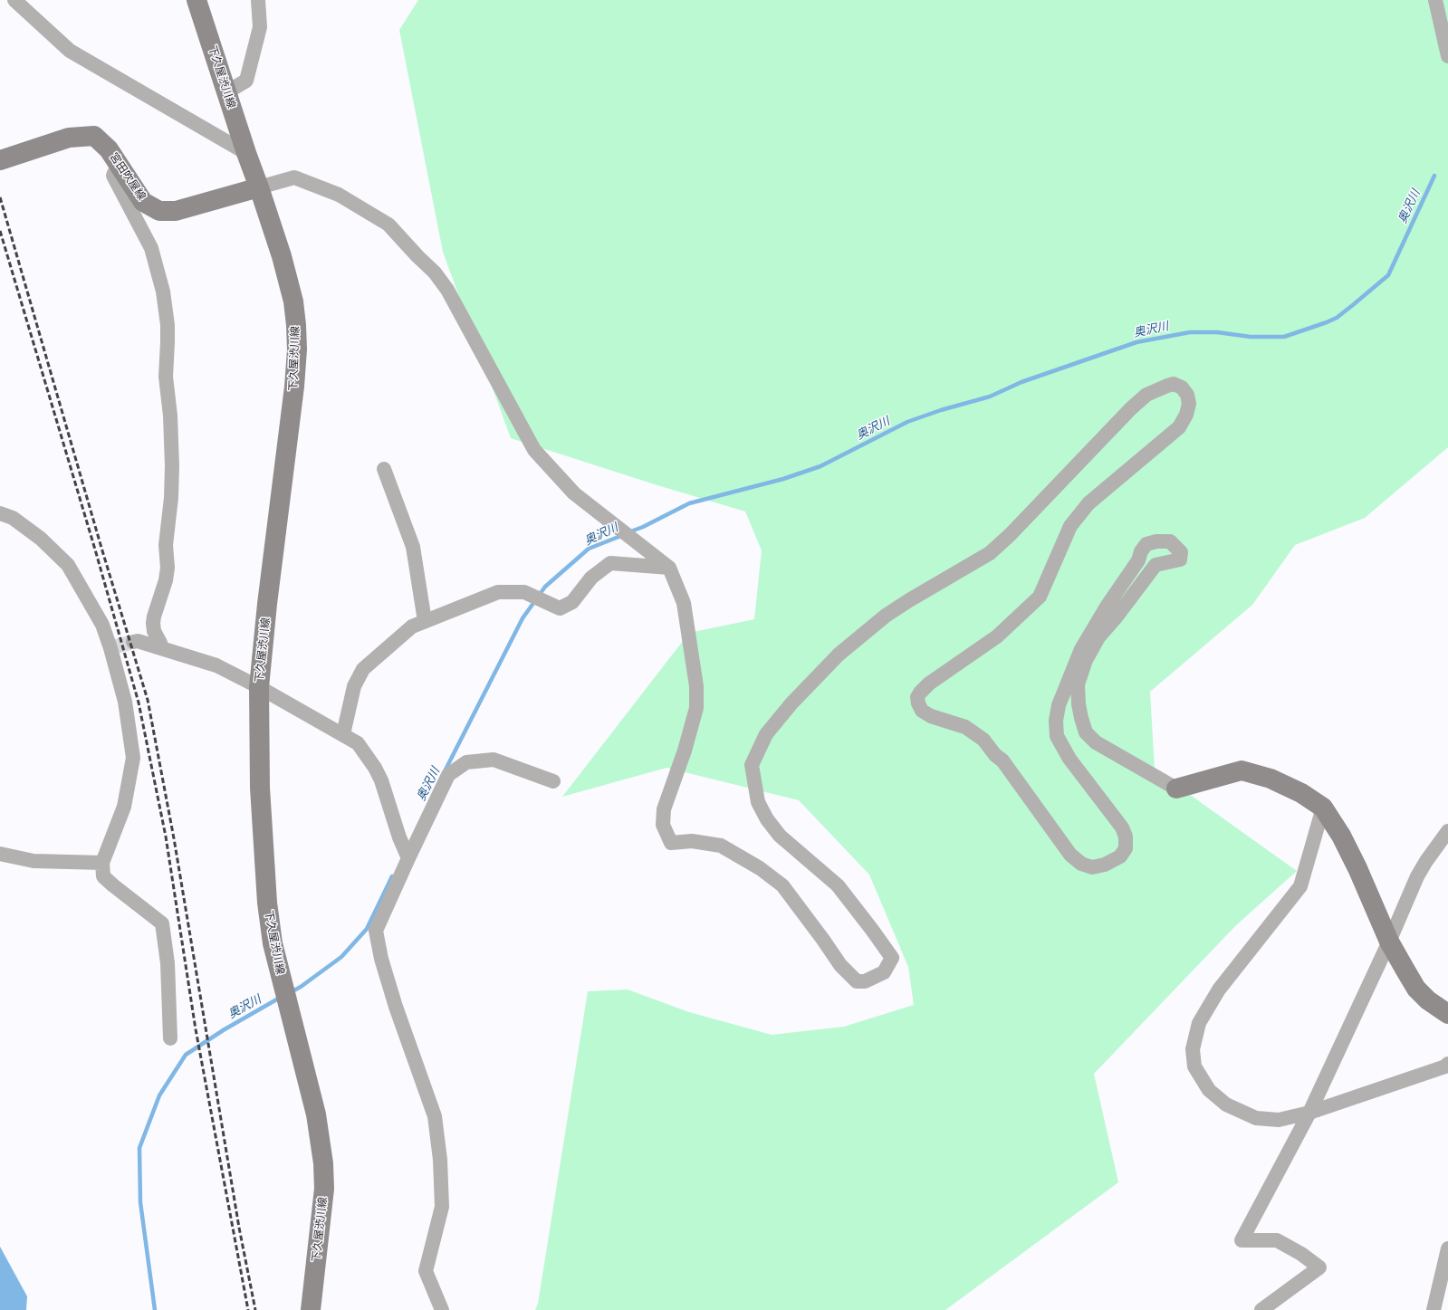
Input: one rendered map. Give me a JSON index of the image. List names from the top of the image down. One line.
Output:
{"streets":{"main road":["下久屋渋川線","宮田吹屋線"]},"crossings":[["下久屋渋川線","宮田吹屋線"]],"water":["奥沢川"]}
